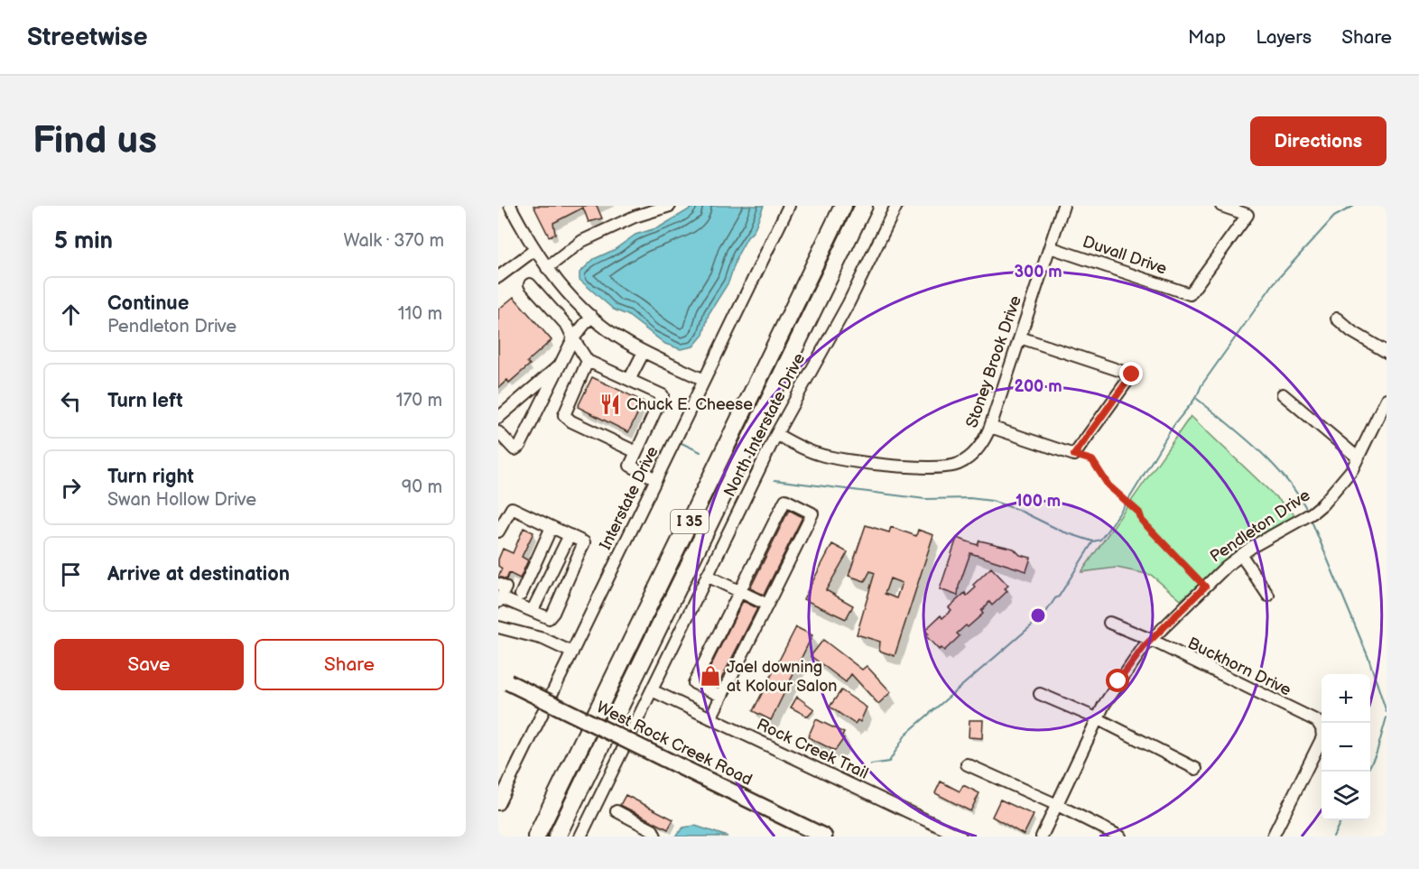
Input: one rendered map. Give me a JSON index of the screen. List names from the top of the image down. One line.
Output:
{"streets":{"highway":["I 35"],"main road":["West Rock Creek Road"],"street":["Duvall Drive","Stoney Brook Drive","North Interstate Drive","Interstate Drive","Pendleton Drive","Buckhorn Drive","Rock Creek Trail"]},"crossings":[["Duvall Drive","Stoney Brook Drive"],["Stoney Brook Drive","North Interstate Drive"],["North Interstate Drive","Rock Creek Trail"],["Pendleton Drive","Buckhorn Drive"]],"places":{"restaurant":["Chuck E. Cheese"],"shop":["Jael downing at Kolour Salon"]},"page":{"header":"Streetwise","nav":["Map","Layers","Share"],"buttons":["Directions",["Save","Share"]],"title":"Find us","heading":["5 min","Walk · 370 m"],"list":[["Continue","Pendleton Drive","110 m"],["Turn left","170 m"],["Turn right","Swan Hollow Drive","90 m"],"Arrive at destination"],"map_buttons":["+","−"]},"rings":["300 m","200 m","100 m"]}
